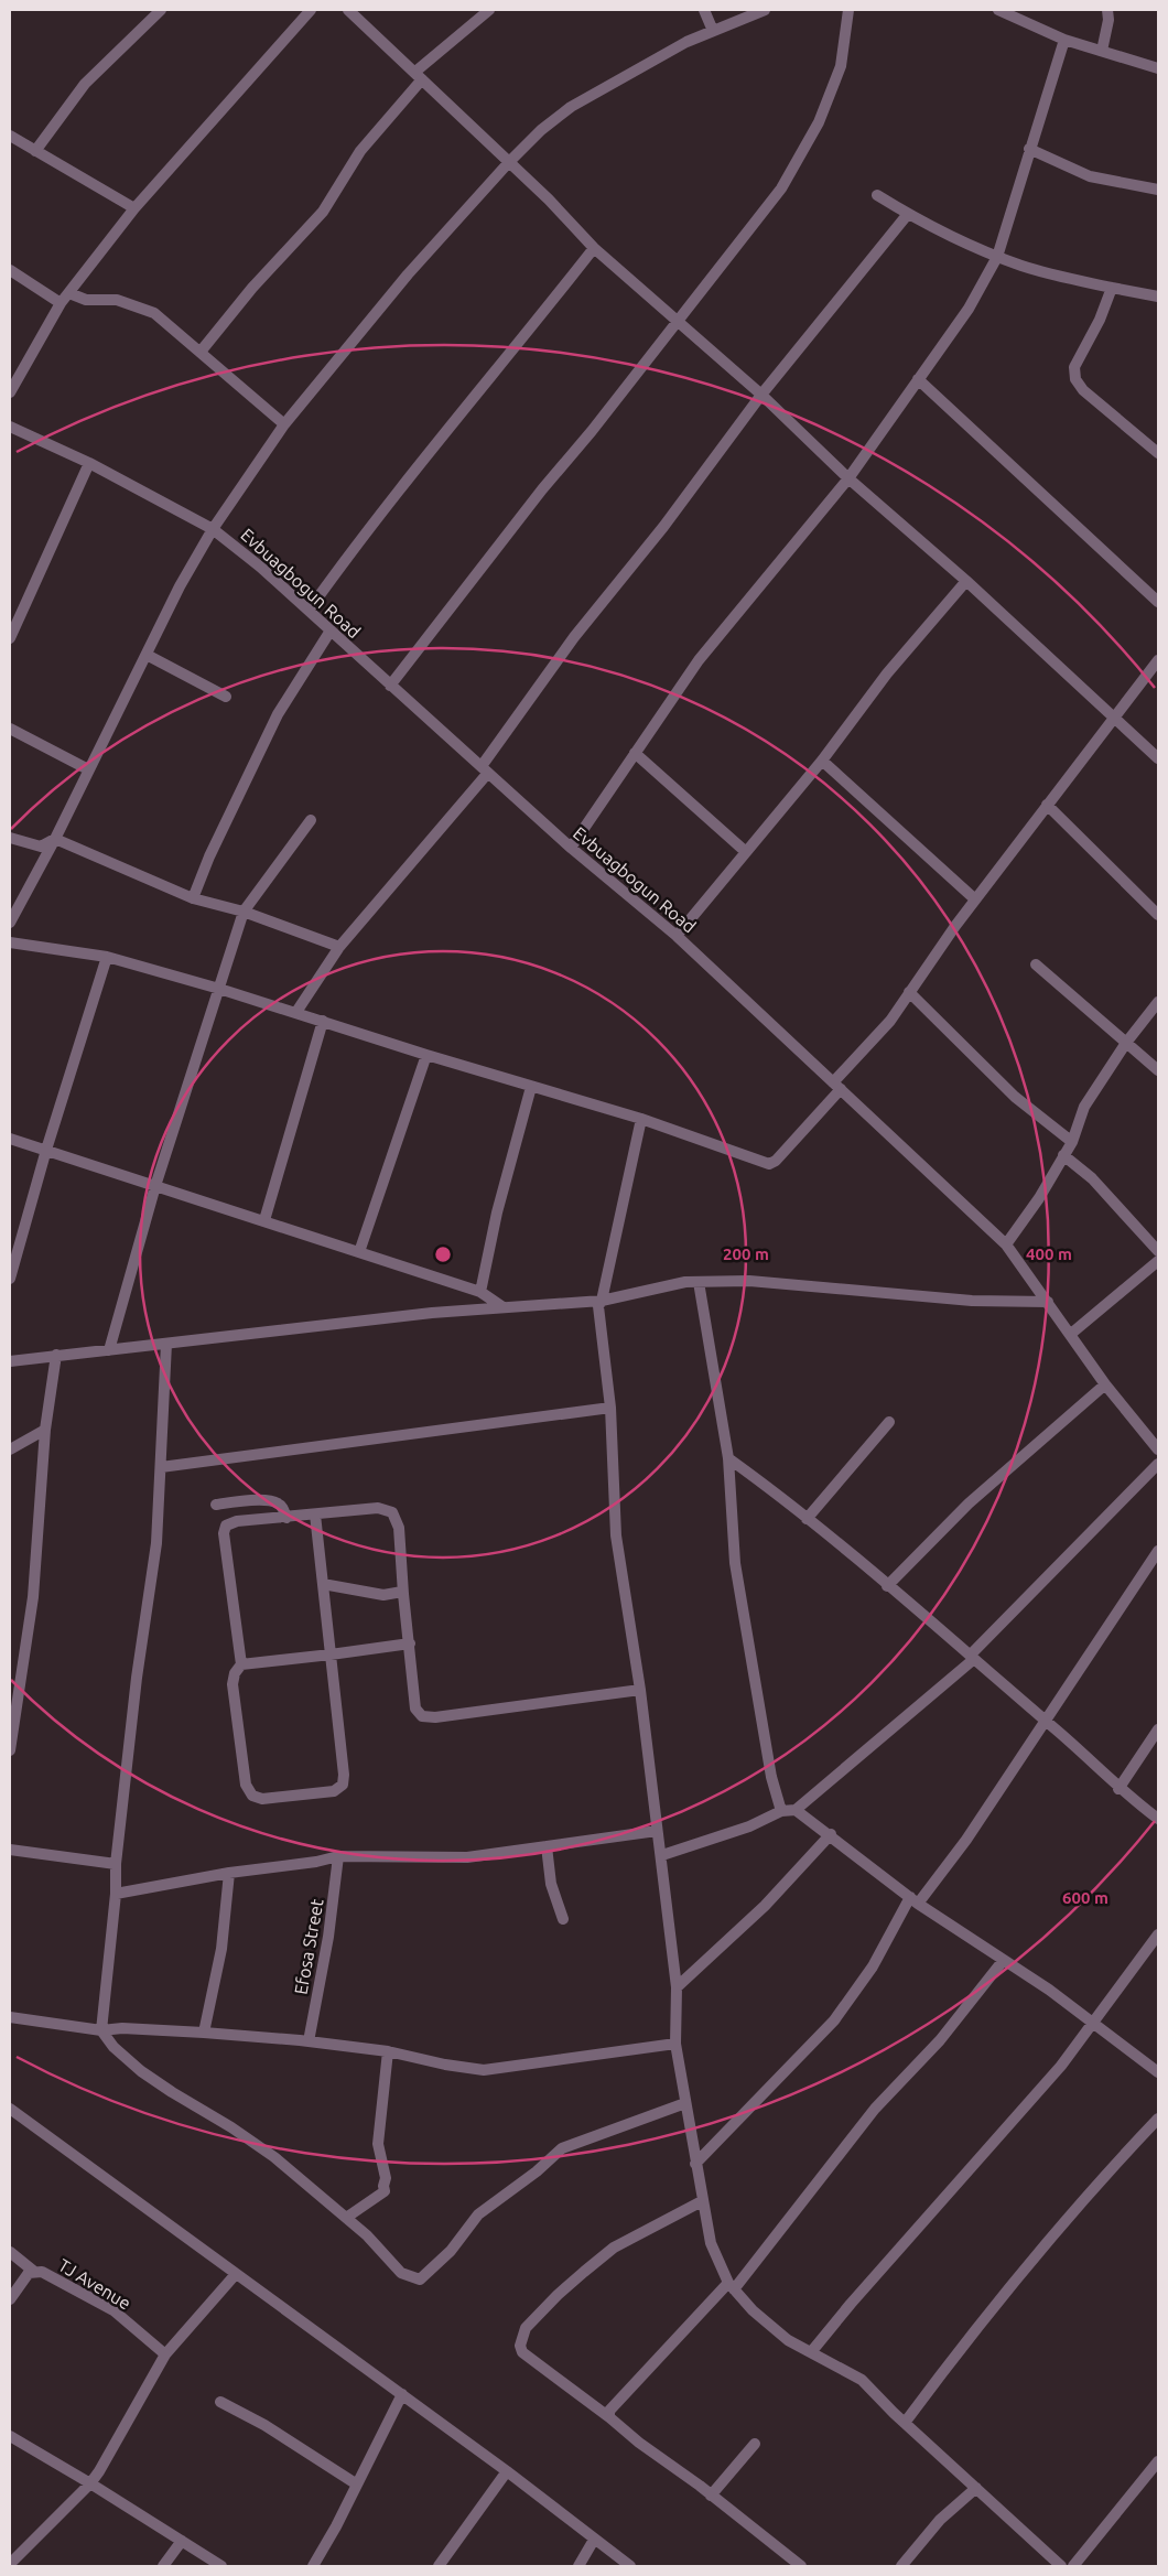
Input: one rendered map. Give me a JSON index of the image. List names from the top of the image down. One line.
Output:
{"streets":{"street":["Evbuagbogun Road","Efosa Street","TJ Avenue"]},"rings":["200 m","400 m","600 m"]}
